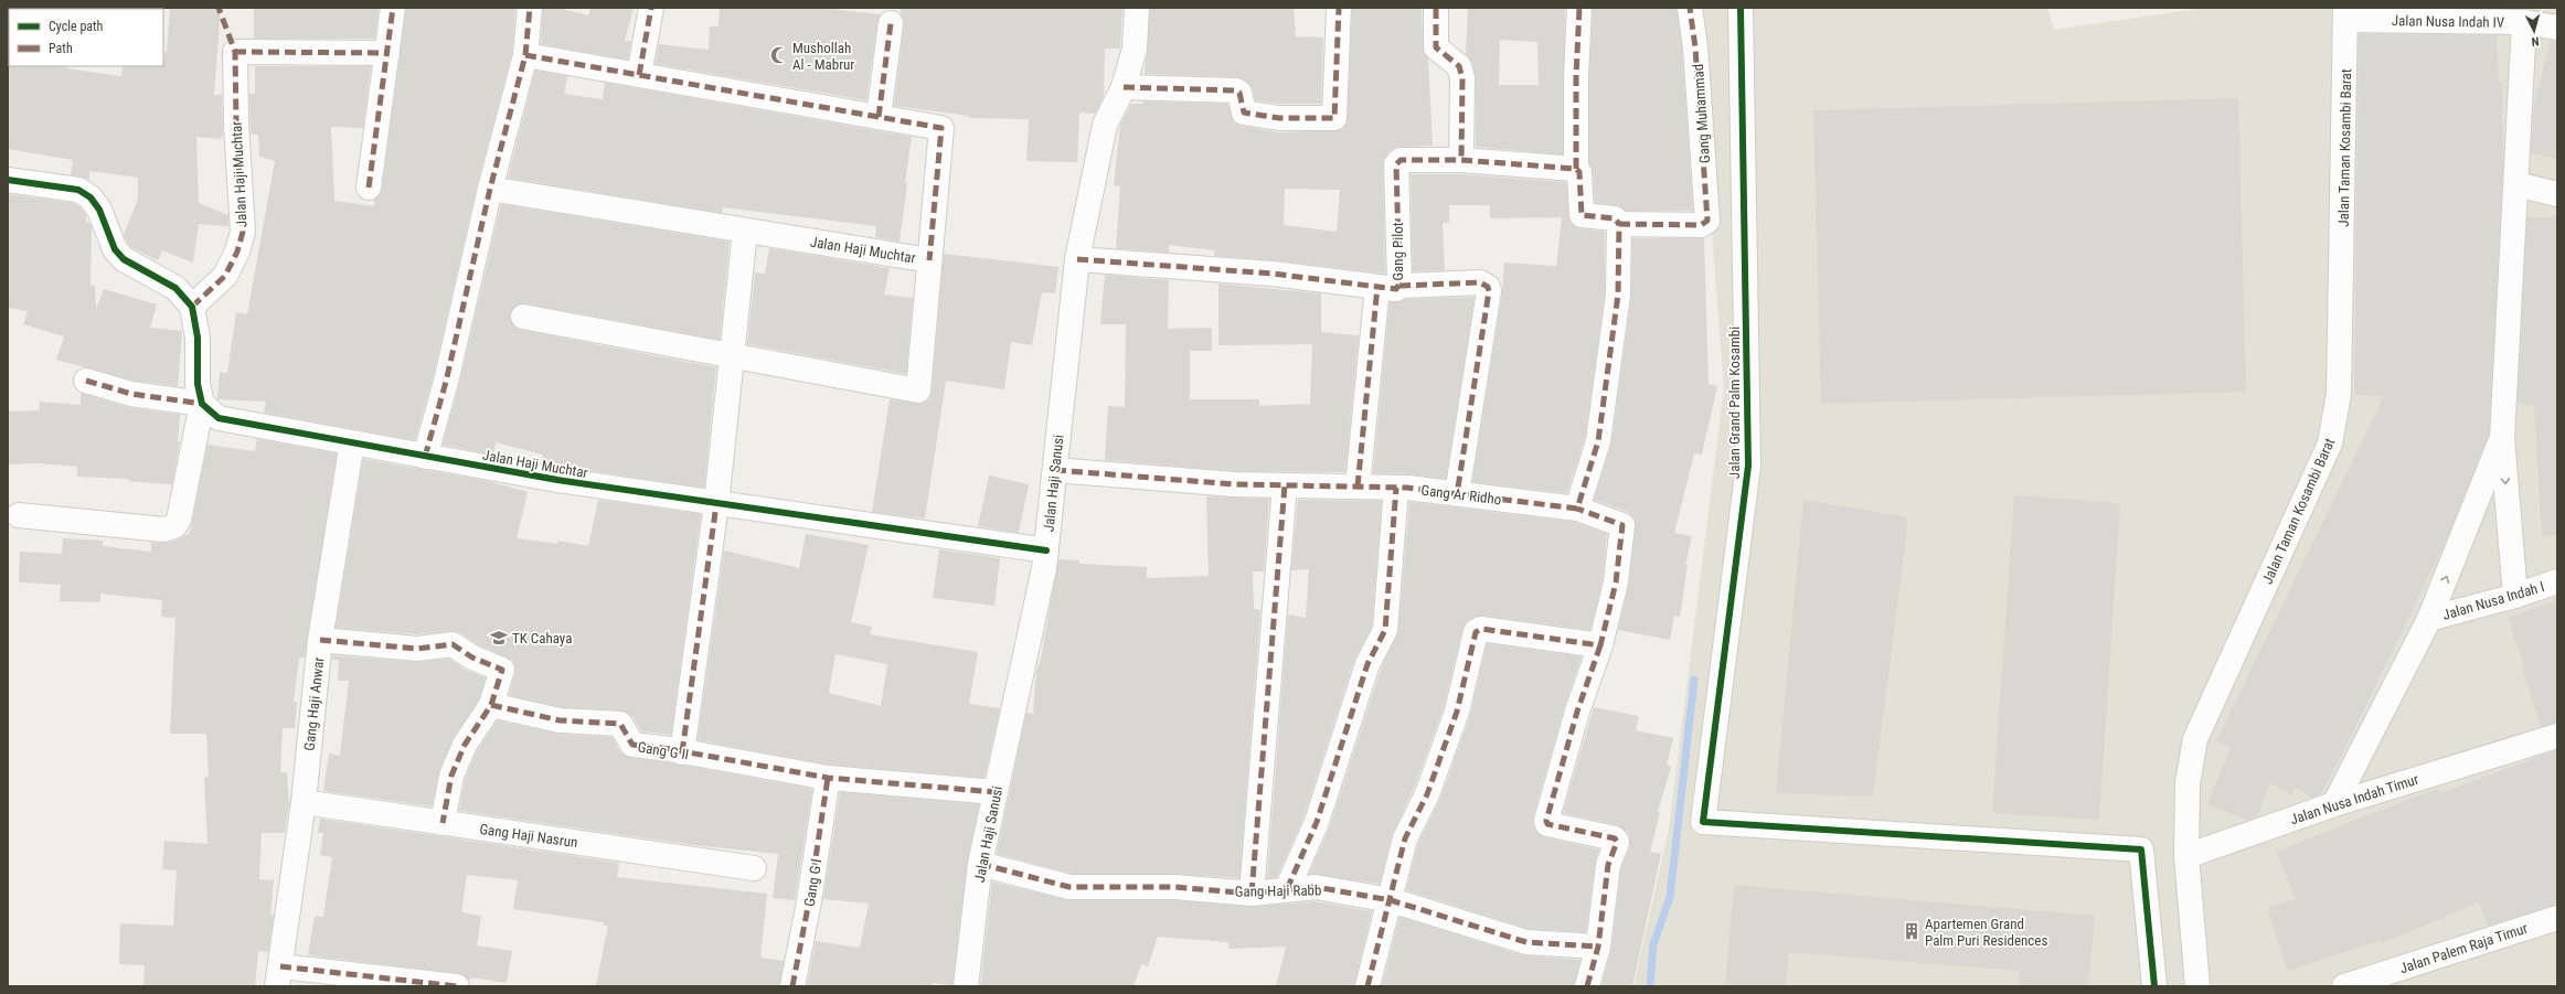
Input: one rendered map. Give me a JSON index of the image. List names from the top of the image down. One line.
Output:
{"streets":{"street":["Jalan Nusa Indah IV","Gang Muhammad","Jalan Taman Kosambi Barat","Jalan Haji Muchtar","Gang Pilot","Jalan Grand Palm Kosambi","Jalan Haji Sanusi","Gang Ar Ridho","Jalan Nusa Indah I","Gang Haji Anwar","Gang G II","Jalan Nusa Indah Timur","Gang Haji Nasrun","Gang G I","Gang Haji Rabb","Jalan Palem Raja Timur"]},"crossings":[["Jalan Nusa Indah IV","Jalan Taman Kosambi Barat"],["Jalan Taman Kosambi Barat","Jalan Nusa Indah Timur"],["Jalan Haji Muchtar","Jalan Haji Sanusi"],["Jalan Haji Muchtar","Gang Haji Anwar"],["Gang Pilot","Jalan Haji Sanusi"],["Jalan Haji Sanusi","Gang Ar Ridho"],["Jalan Haji Sanusi","Gang G II"],["Jalan Haji Sanusi","Gang Haji Rabb"],["Gang Haji Anwar","Gang Haji Nasrun"],["Gang G II","Gang G I"]],"places":{"mosque":["Mushollah Al - Mabrur"],"school or university":["TK Cahaya"],"building":["Apartemen Grand Palm Puri Residences"]},"legend":["Cycle path","Path"],"north":"bottom"}
